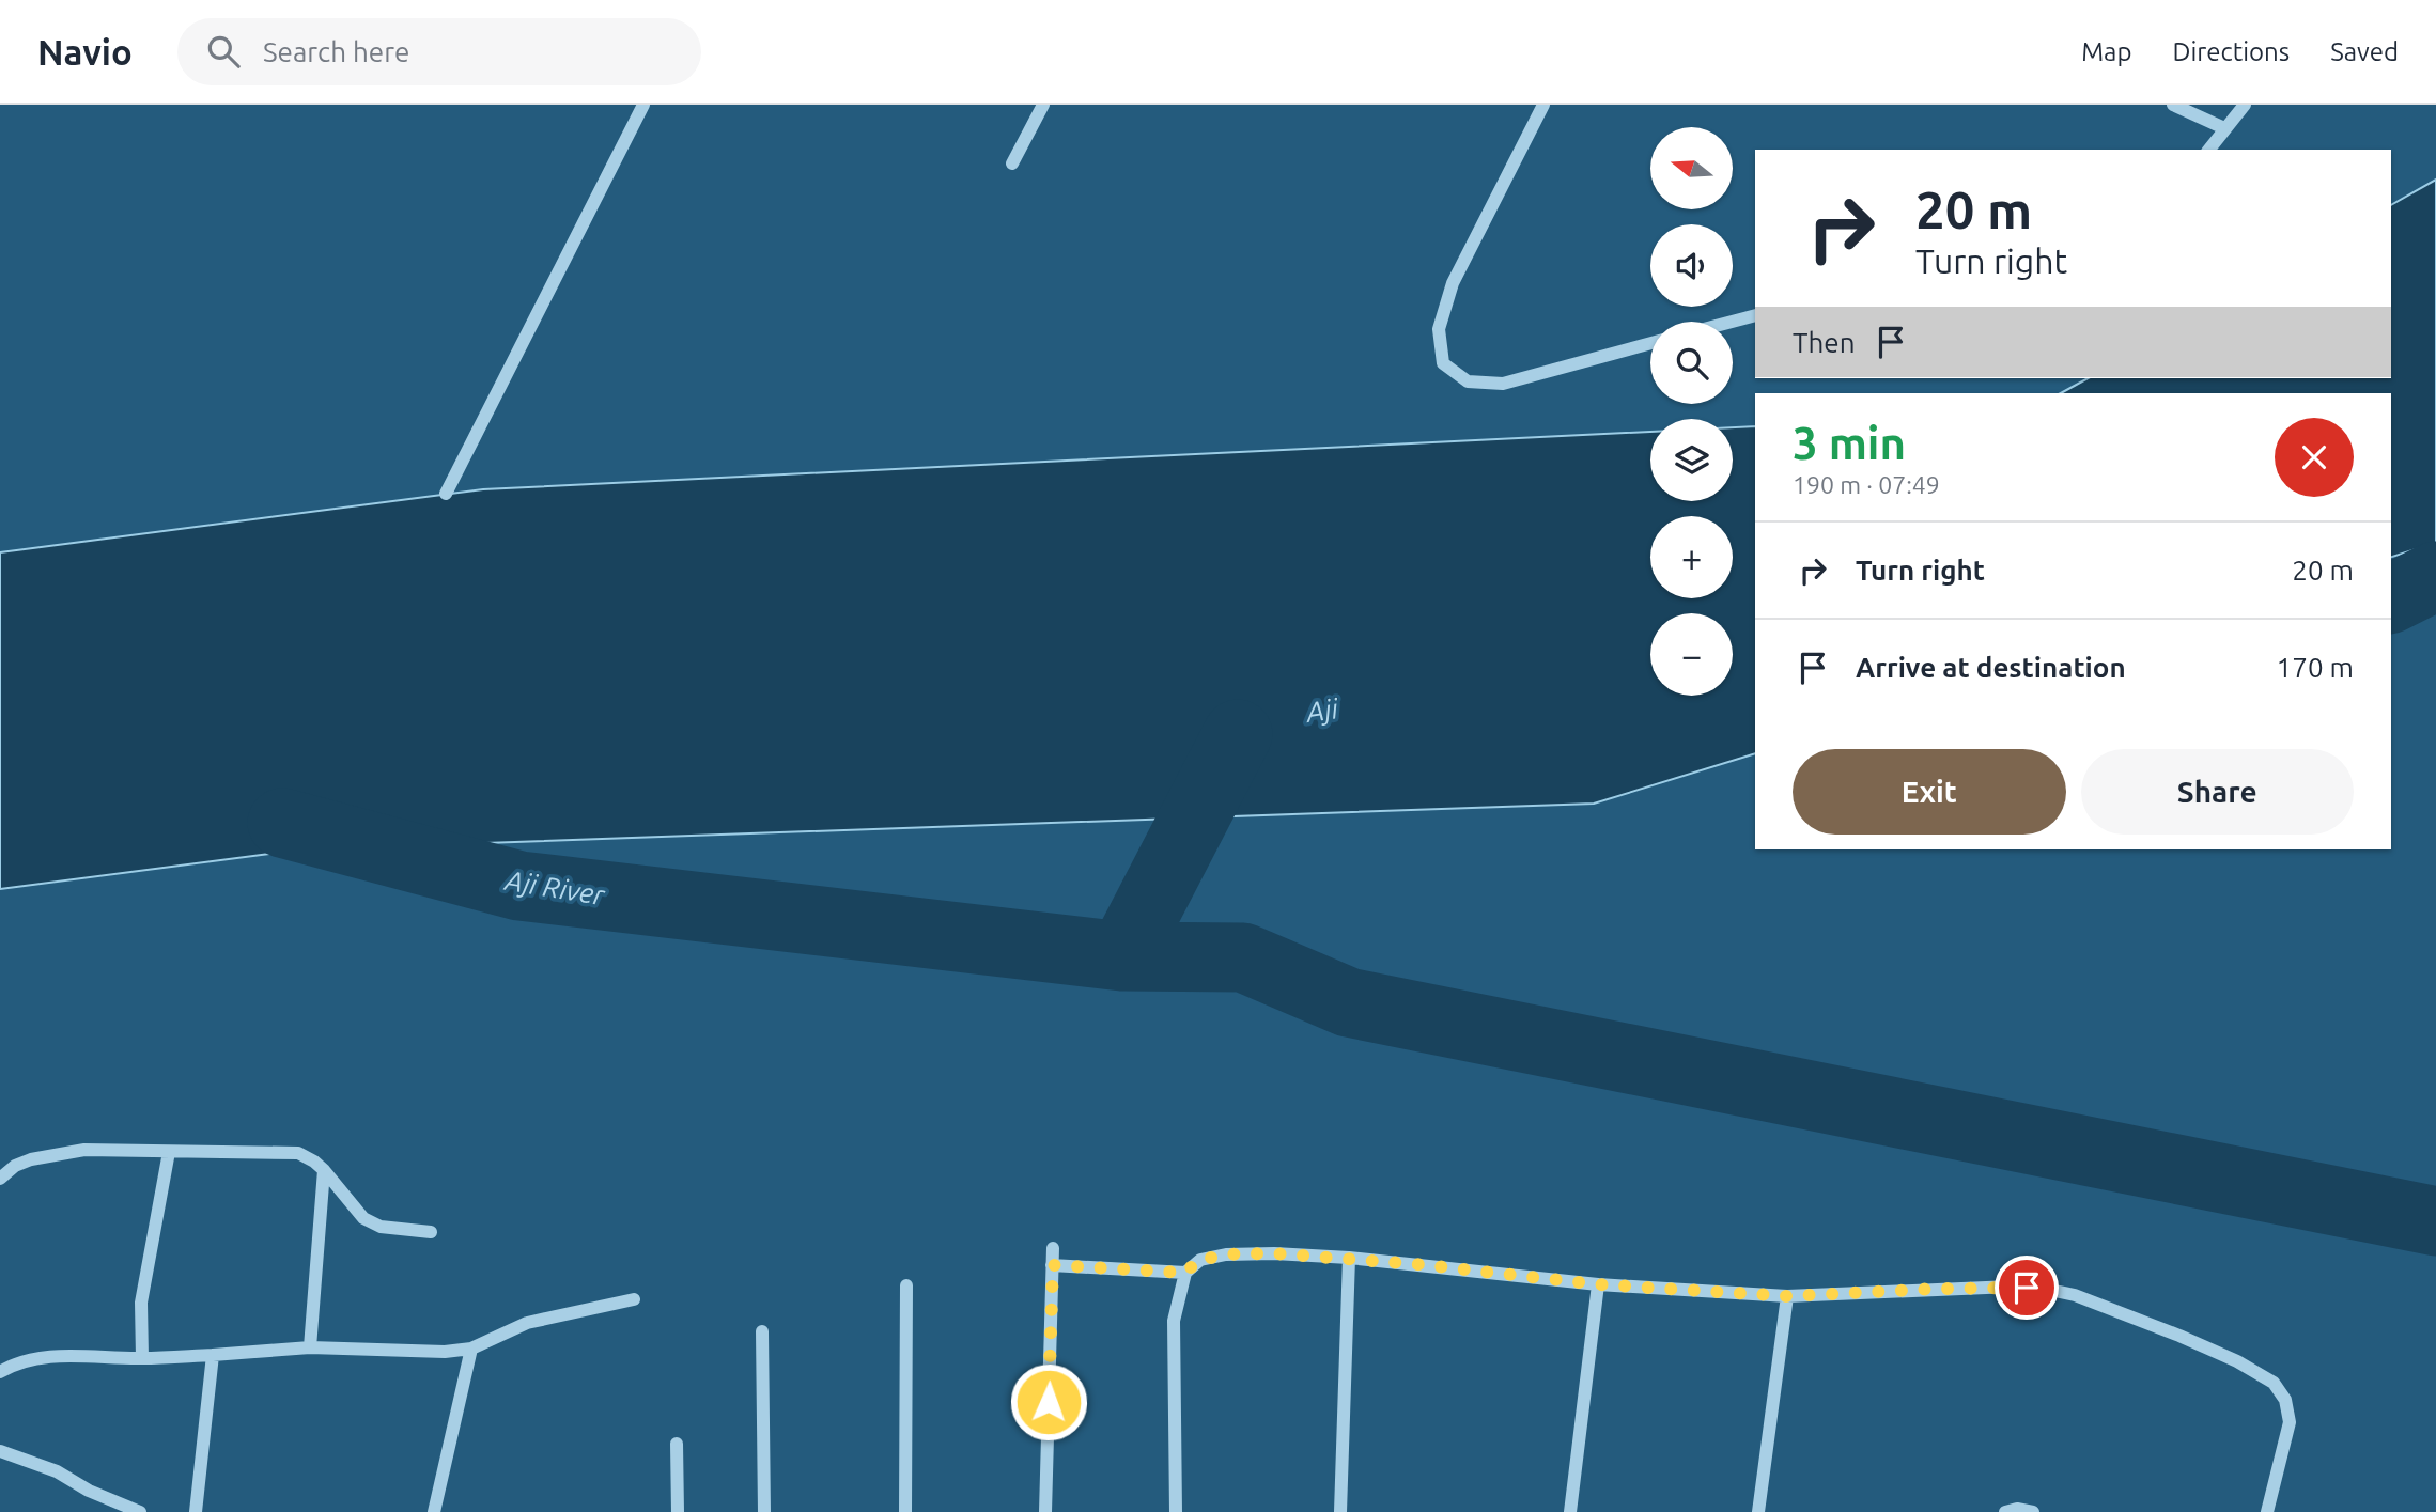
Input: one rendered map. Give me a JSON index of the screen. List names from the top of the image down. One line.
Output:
{"water":["Aji","Aji River"],"north":"left","page":{"header":"Navio","search":"Search here","nav":["Map","Directions","Saved"],"map_buttons":["+","−"],"turn":["20 m","Turn right"],"then":"Then","heading":["3 min","190 m · 07:49"],"list":[{"name":"Turn right","value":"20 m"},{"name":"Arrive at destination","value":"170 m"}],"buttons":["Exit","Share"]}}
